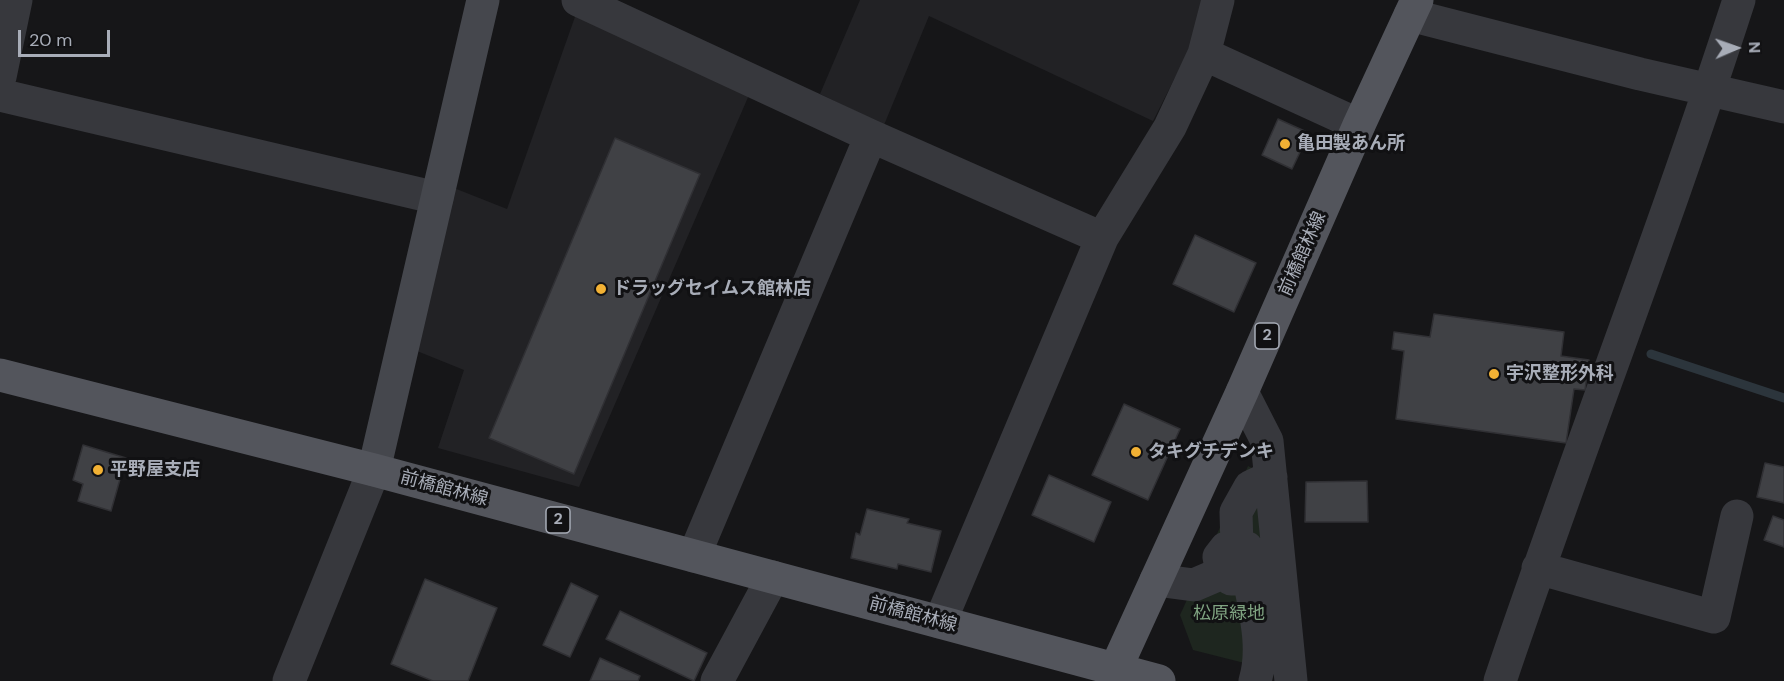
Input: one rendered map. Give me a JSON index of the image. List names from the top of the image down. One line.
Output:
{"streets":{"main road":["前橋館林線","2"]},"parks":["松原緑地"],"places":["亀田製あん所","ドラッグセイムス館林店","宇沢整形外科","タキグチデンキ","平野屋支店"],"scale_bar":"20 m","north":"right"}
